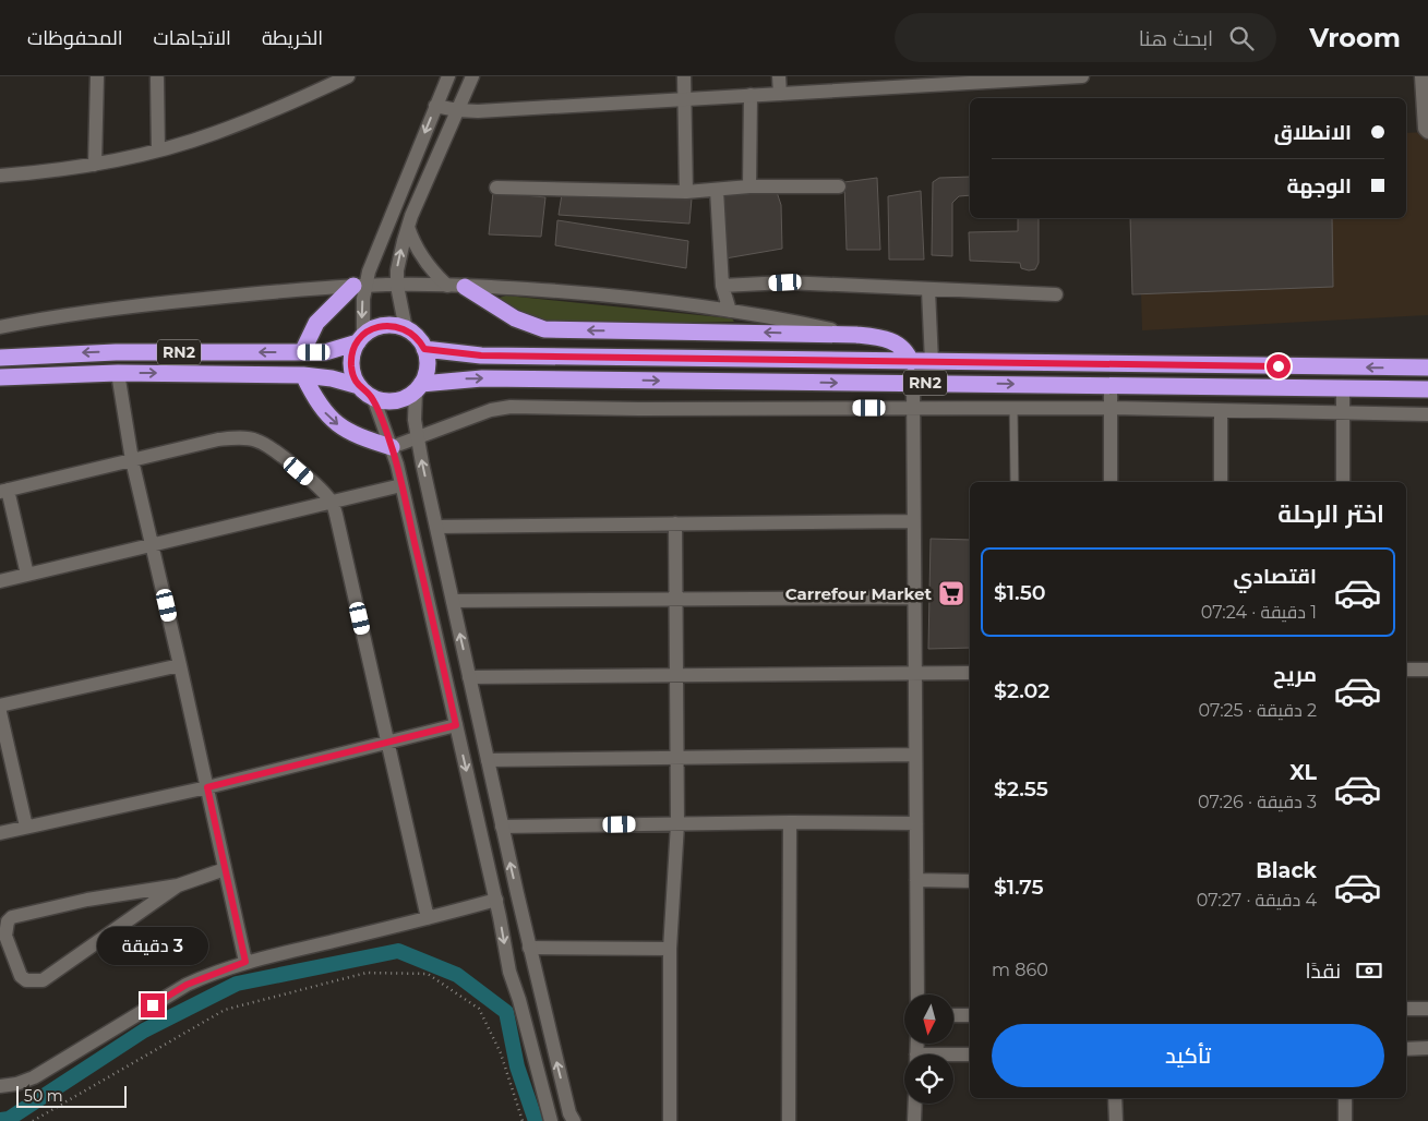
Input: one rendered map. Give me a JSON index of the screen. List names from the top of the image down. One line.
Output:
{"streets":{"highway":["RN2"]},"places":{"supermarket":["Carrefour Market"]},"scale_bar":"50 m","north":"bottom","page":{"header":"Vroom","search":"ابحث هنا","nav":["الخريطة","الاتجاهات","المحفوظات"],"banner":["الانطلاق","الوجهة"],"heading":"اختر الرحلة","list":[{"name":"اقتصادي","note":"1 دقيقة · 07:24","value":"$1.50"},{"name":"مريح","note":"2 دقيقة · 07:25","value":"$2.02"},{"name":"XL","note":"3 دقيقة · 07:26","value":"$2.55"},{"name":"Black","note":"4 دقيقة · 07:27","value":"$1.75"}],"bubble":"3 دقيقة","pay":["نقدًا","860 m"],"buttons":"تأكيد","scale":"50 m"}}
